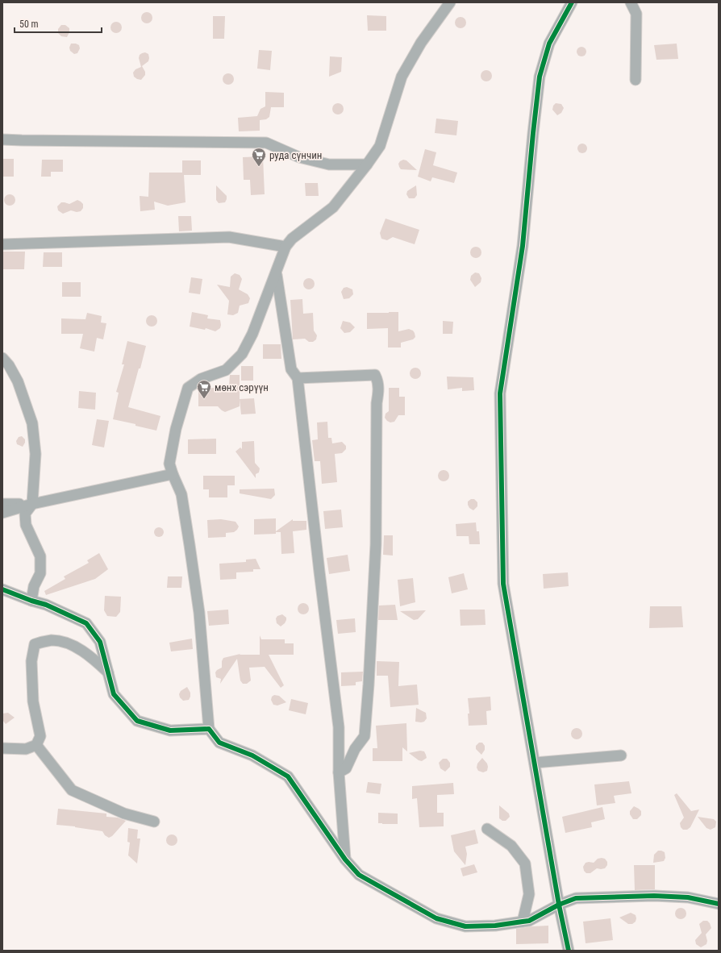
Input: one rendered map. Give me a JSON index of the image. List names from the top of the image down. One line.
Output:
{"places":{"supermarket":["руда сүнчин","мөнх сэрүүн"]},"scale_bar":"50 m"}
